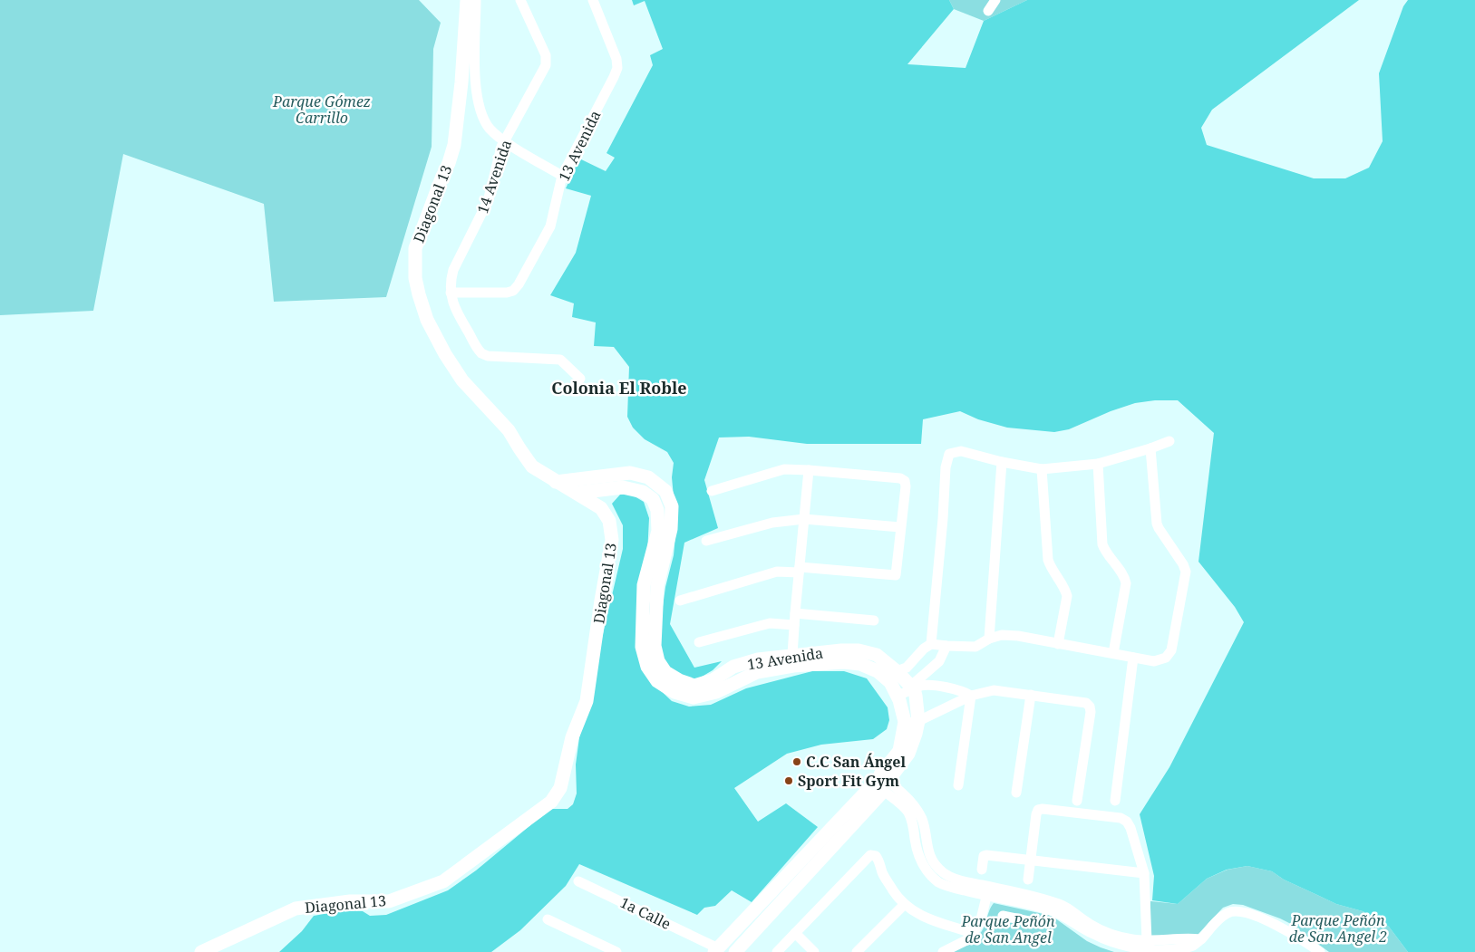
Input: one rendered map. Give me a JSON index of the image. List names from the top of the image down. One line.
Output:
{"streets":{"street":["13 Avenida","14 Avenida","Diagonal 13","1a Calle"]},"crossings":[["13 Avenida","14 Avenida"],["13 Avenida","Diagonal 13"],["13 Avenida","1a Calle"]],"districts":["Colonia El Roble"],"parks":["Parque Gómez Carrillo","Parque Peñón de San Angel 2","Parque Peñón de San Angel"],"places":["C.C San Ángel","Sport Fit Gym"]}
